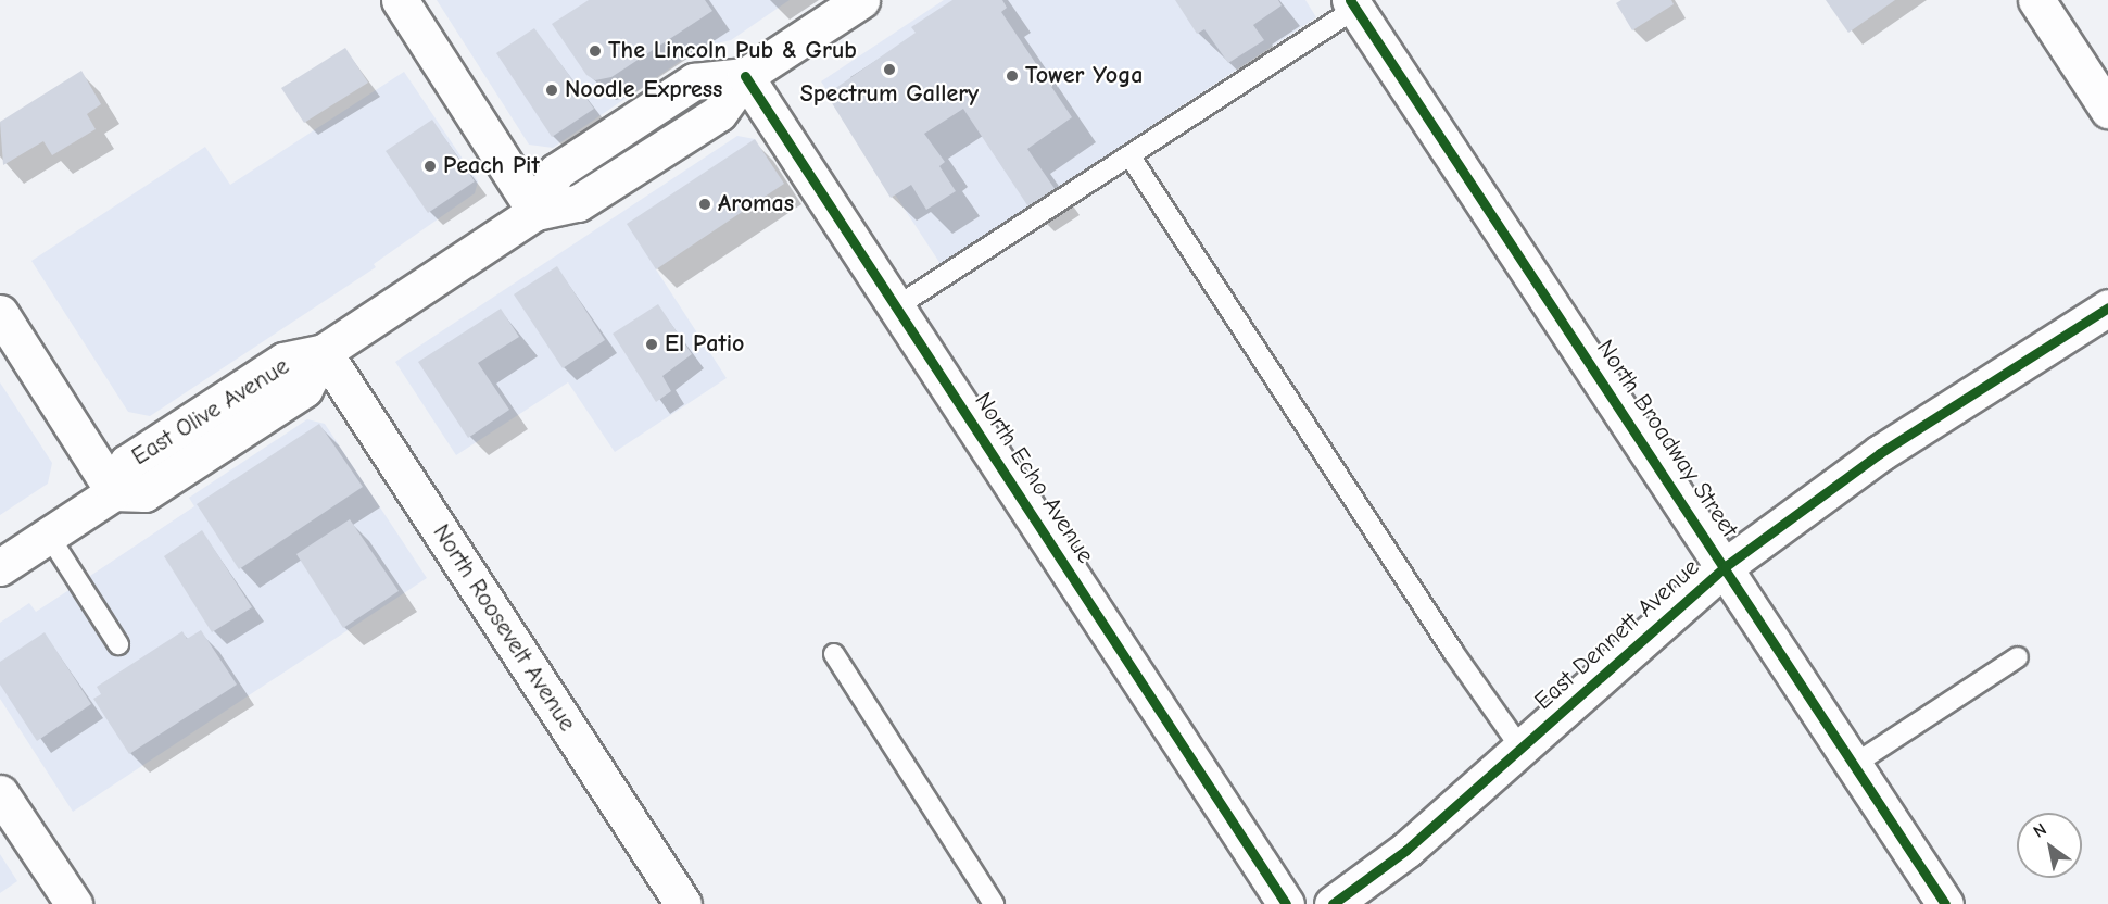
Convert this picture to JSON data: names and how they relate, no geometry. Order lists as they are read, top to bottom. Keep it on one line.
{"streets":{"street":["East Olive Avenue","North Broadway Street","North Echo Avenue","North Roosevelt Avenue","East Dennett Avenue"]},"crossings":[["East Olive Avenue","North Roosevelt Avenue"],["North Broadway Street","East Dennett Avenue"]],"places":["The Lincoln Pub & Grub","Spectrum Gallery","Tower Yoga","Noodle Express","Peach Pit","Aromas","El Patio"],"north":"top left"}
